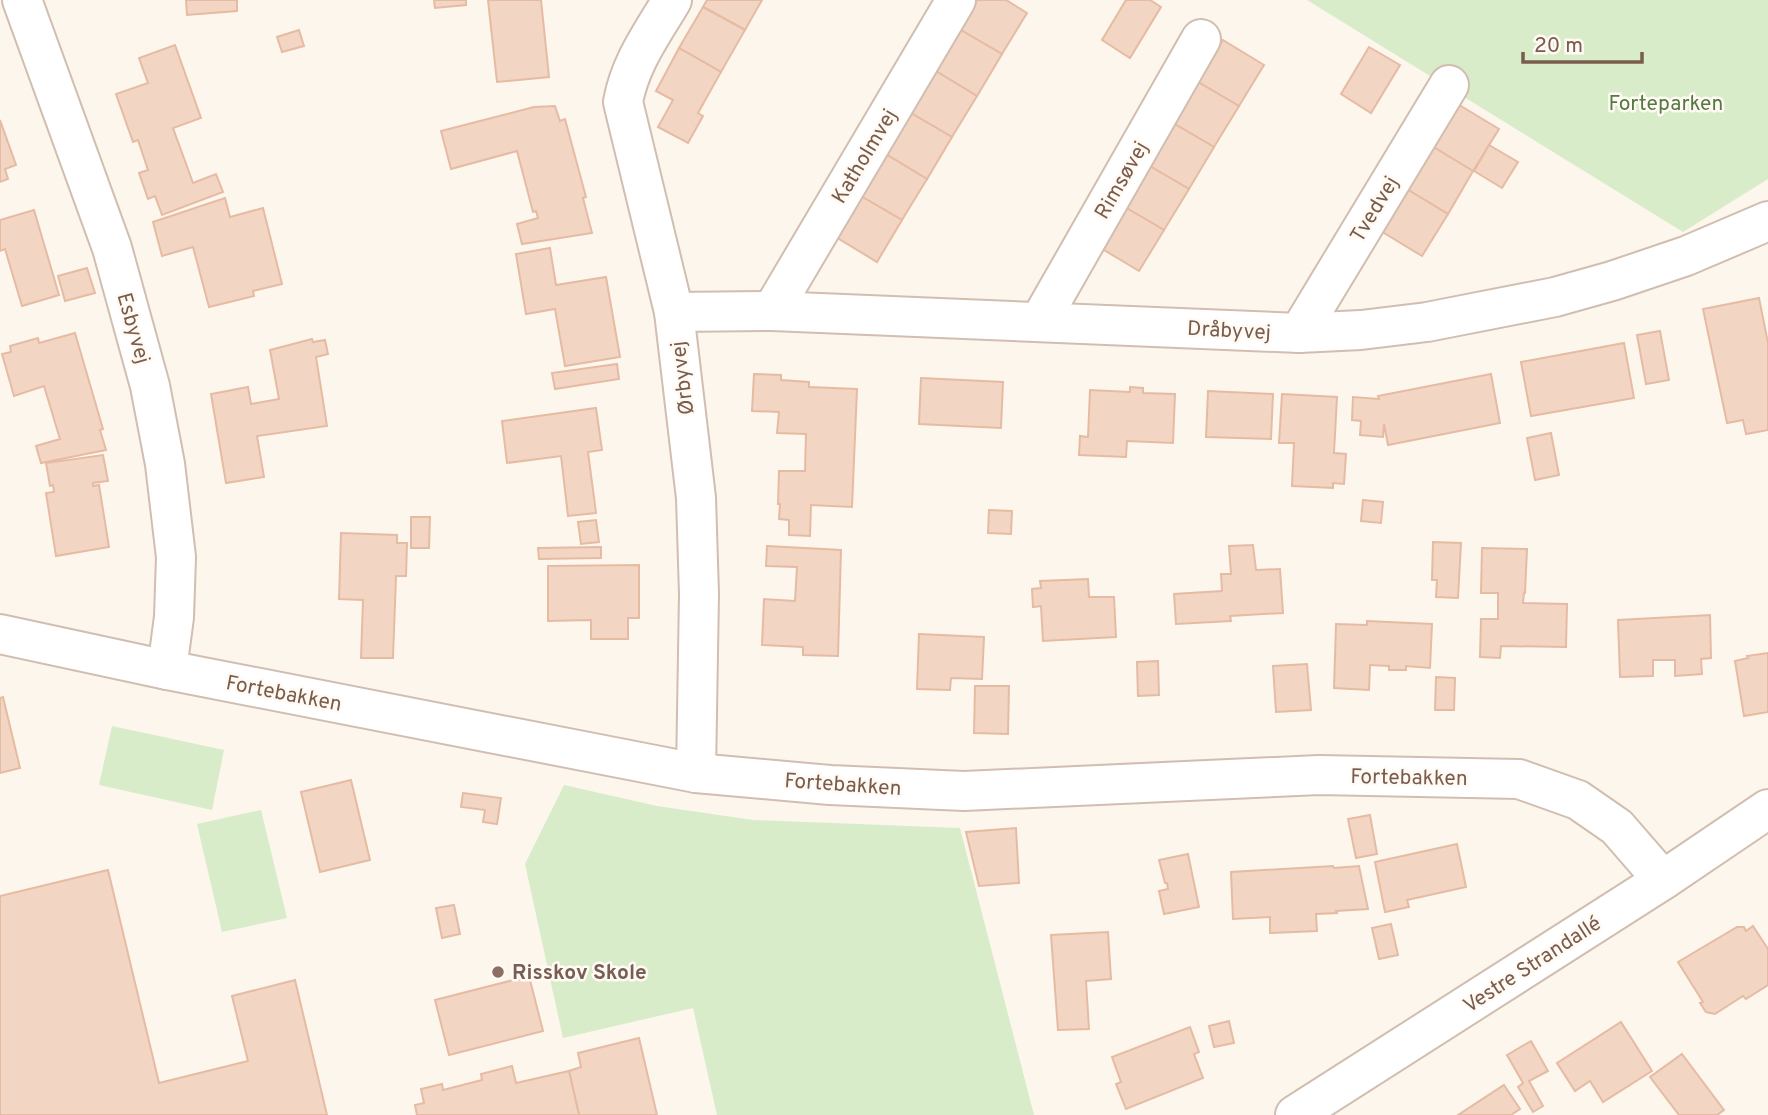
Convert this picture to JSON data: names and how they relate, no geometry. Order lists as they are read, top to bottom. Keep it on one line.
{"streets":{"street":["Katholmvej","Rimsøvej","Tvedvej","Esbyvej","Dråbyvej","Ørbyvej","Fortebakken","Vestre Strandallé"]},"crossings":[["Katholmvej","Dråbyvej"],["Rimsøvej","Dråbyvej"],["Tvedvej","Dråbyvej"],["Esbyvej","Fortebakken"],["Dråbyvej","Ørbyvej"],["Ørbyvej","Fortebakken"],["Fortebakken","Vestre Strandallé"]],"parks":["Forteparken"],"places":["Risskov Skole"],"scale_bar":"20 m"}
